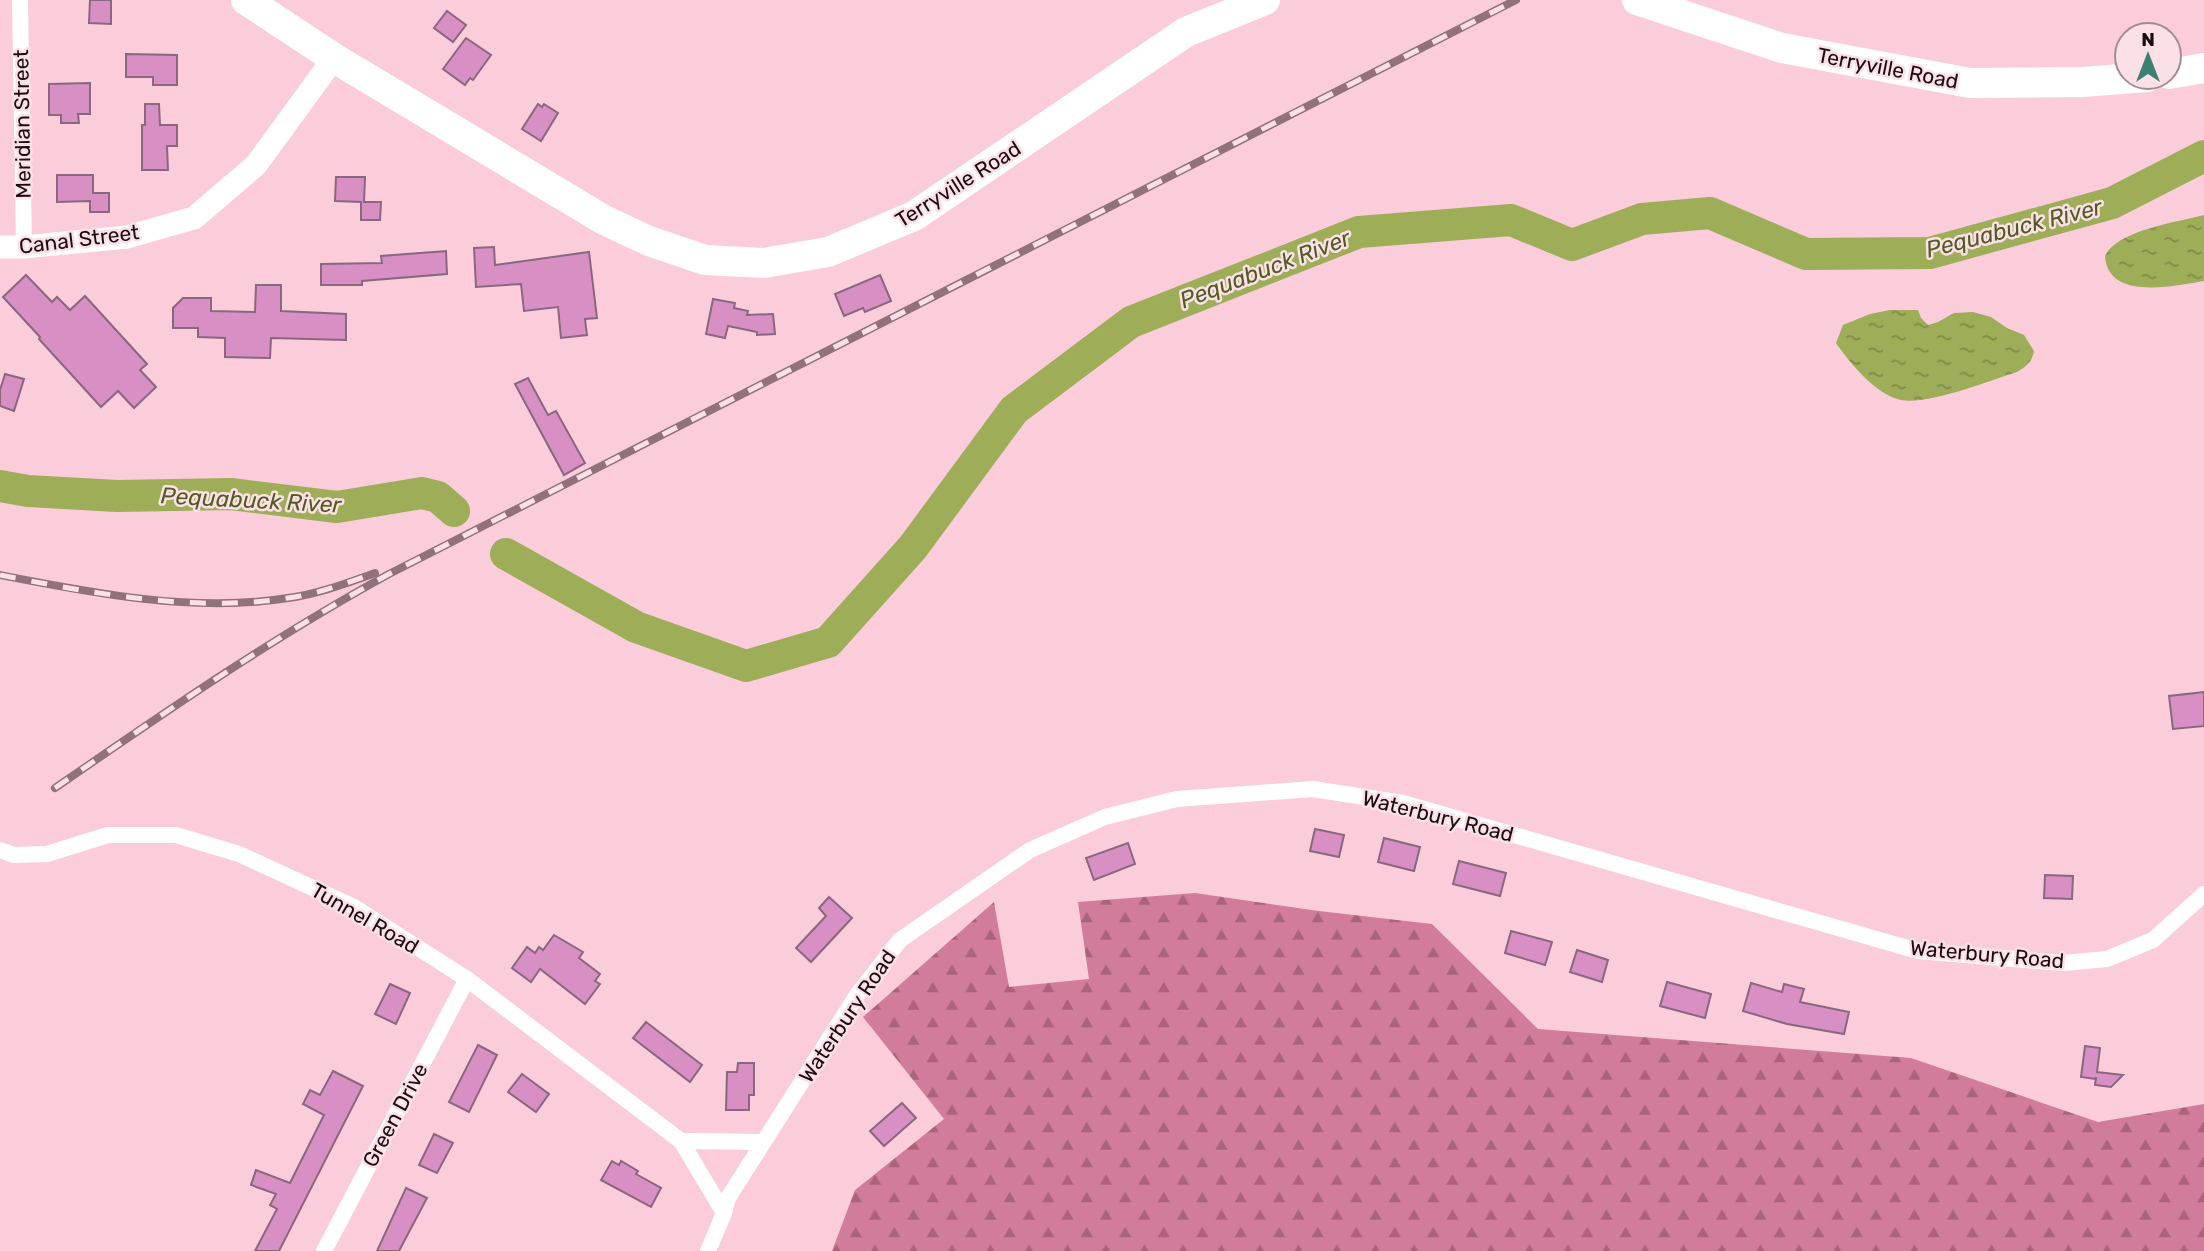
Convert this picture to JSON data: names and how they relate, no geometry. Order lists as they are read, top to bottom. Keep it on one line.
{"streets":{"highway":["Terryville Road"],"main road":["Canal Street"],"street":["Meridian Street","Waterbury Road","Tunnel Road","Green Drive"]},"crossings":[["Terryville Road","Canal Street"],["Meridian Street","Canal Street"],["Waterbury Road","Tunnel Road"],["Tunnel Road","Green Drive"]],"water":["Pequabuck River"],"north":"top"}
